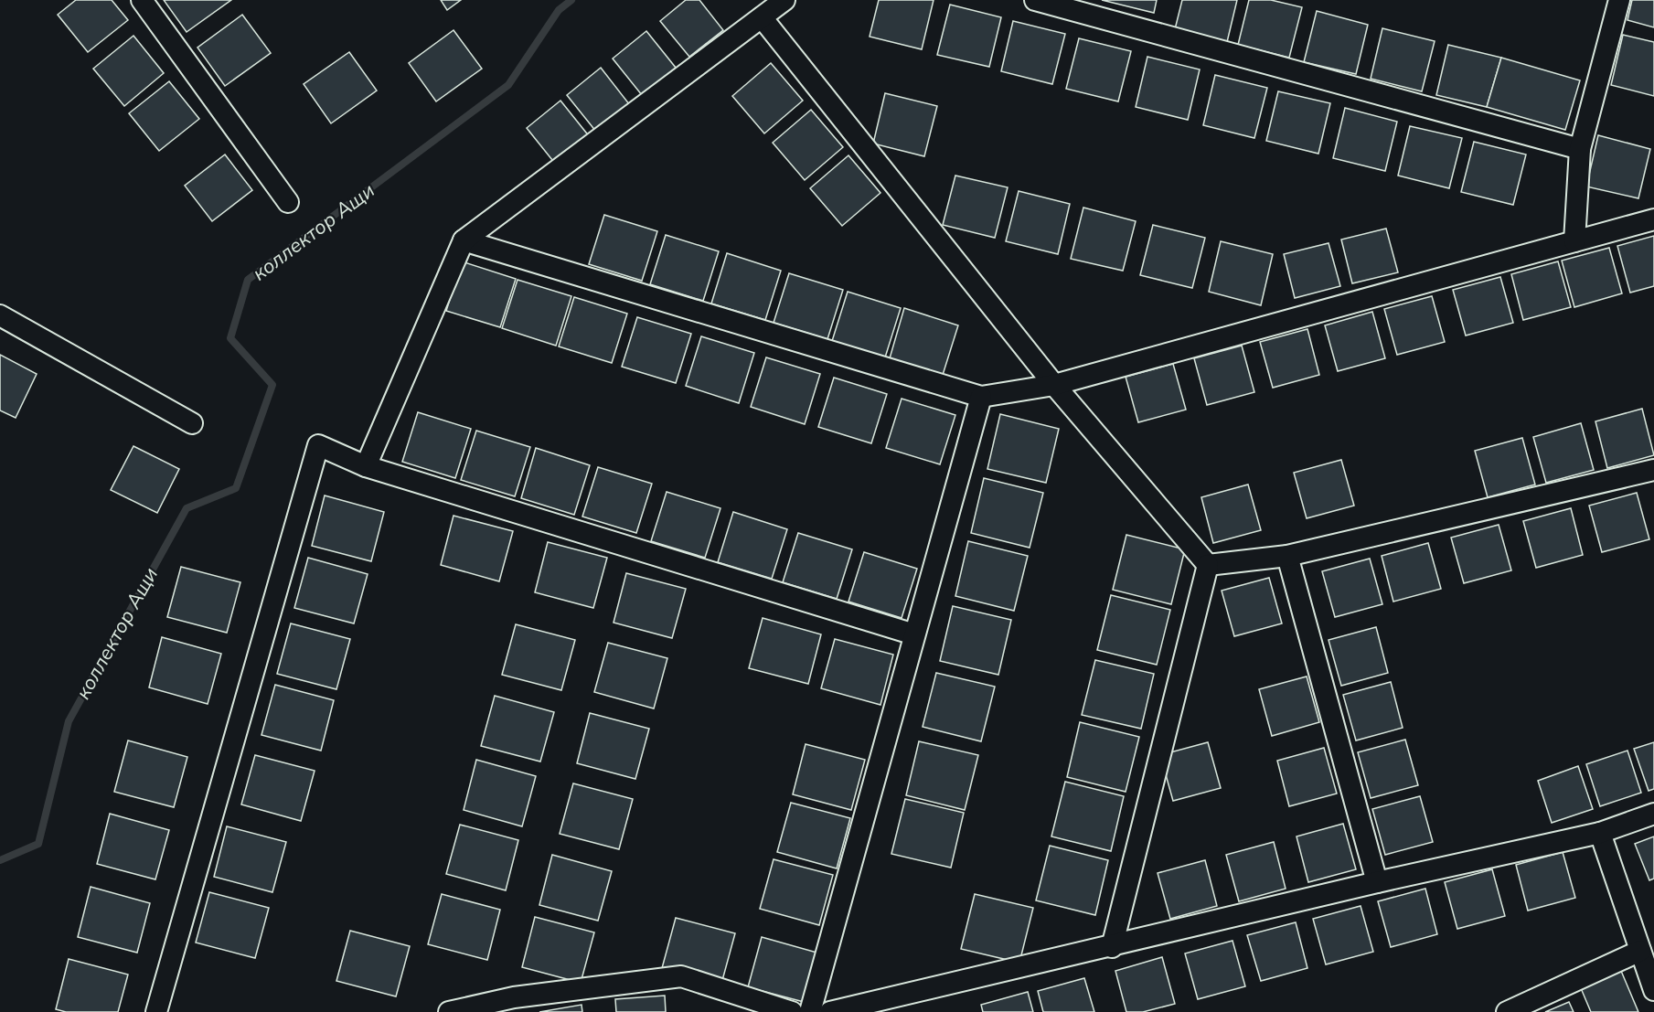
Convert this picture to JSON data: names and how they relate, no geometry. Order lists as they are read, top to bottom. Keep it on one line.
{"water":["коллектор Ащи"]}
